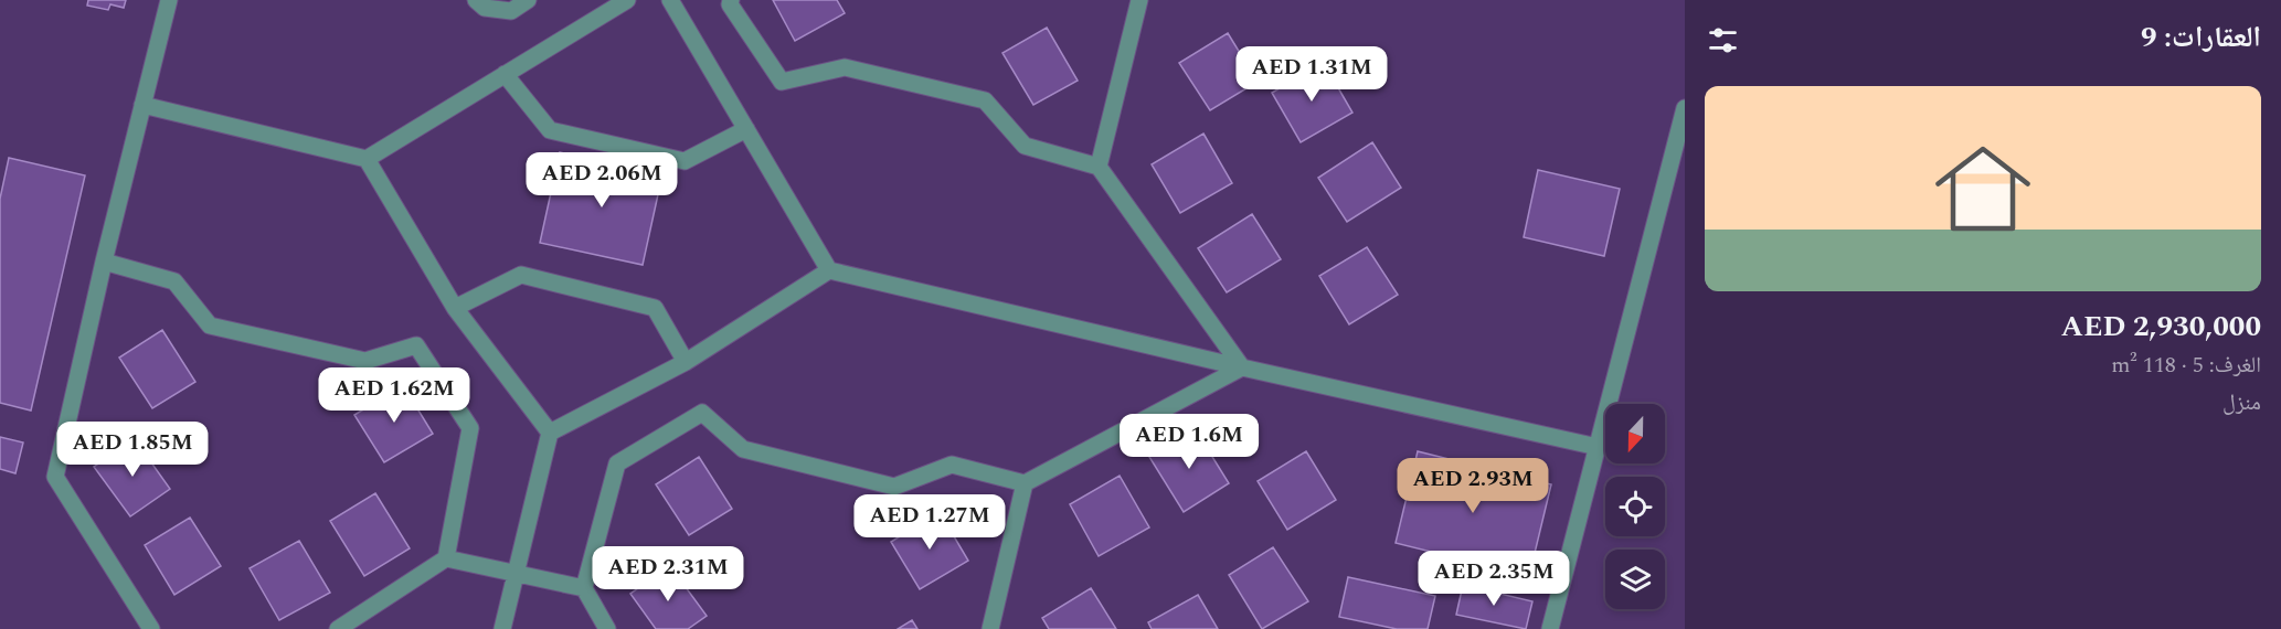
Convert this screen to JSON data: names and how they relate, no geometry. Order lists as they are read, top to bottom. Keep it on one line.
{"north":"bottom","page":{"heading":"العقارات: 9","price":["AED 1.31M","AED 2.06M","AED 1.62M","AED 1.6M","AED 1.85M","AED 2.93M","AED 1.27M","AED 2.31M","AED 2.35M"],"list":[{"name":"AED 2,930,000","note":"الغرف: 5 · 118 m² · منزل"}]}}
